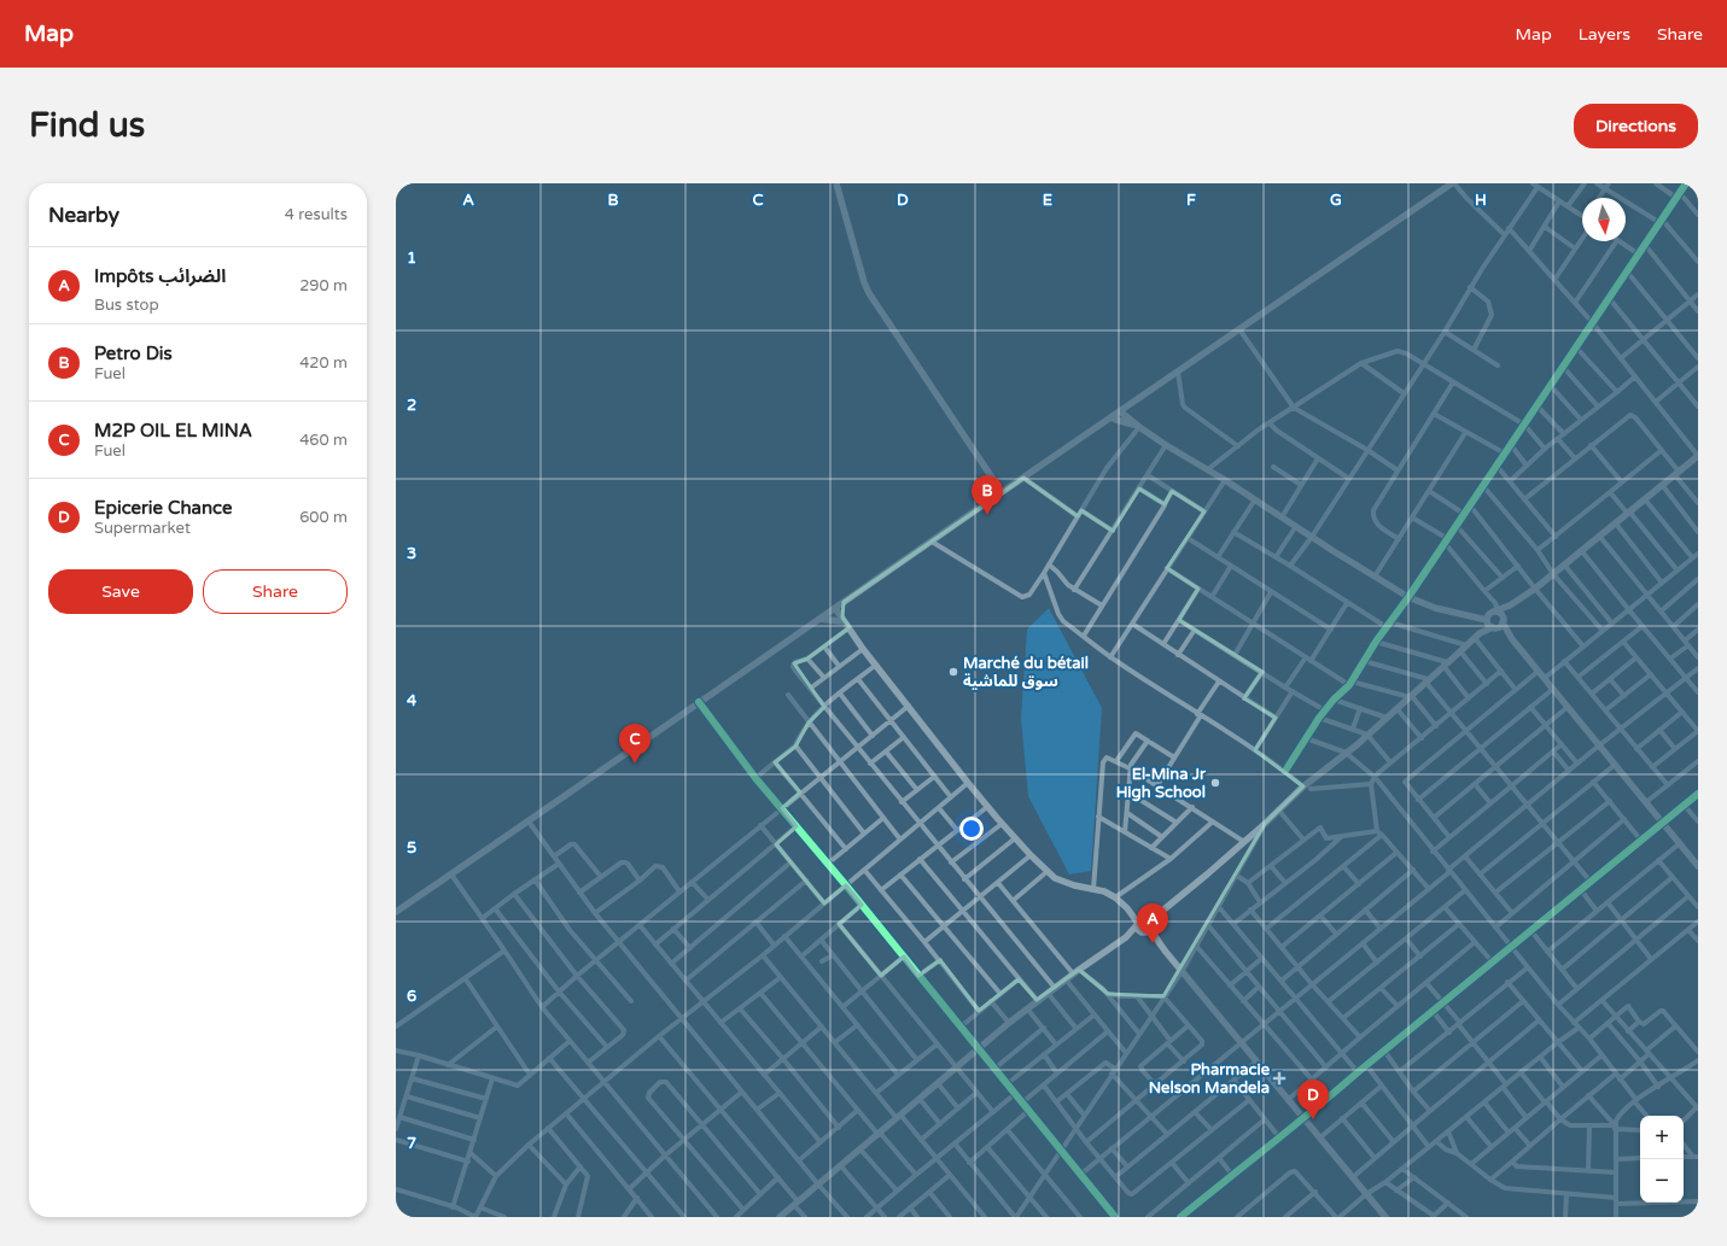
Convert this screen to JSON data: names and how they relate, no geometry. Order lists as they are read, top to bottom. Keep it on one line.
{"places":{"other":["Marché du bétail سوق للماشية","El-Mina Jr High School"],"health":["Pharmacie Nelson Mandela"]},"north":"bottom","page":{"header":"Map","nav":["Map","Layers","Share"],"buttons":["Directions",["Save","Share"]],"title":"Find us","heading":["Nearby","4 results"],"list":[{"mark":"A","name":"Impôts الضرائب","note":"Bus stop","value":"290 m"},{"mark":"B","name":"Petro Dis","note":"Fuel","value":"420 m"},{"mark":"C","name":"M2P OIL EL MINA","note":"Fuel","value":"460 m"},{"mark":"D","name":"Epicerie Chance","note":"Supermarket","value":"600 m"}],"pins":["B","C","A","D"],"map_buttons":["+","−"]},"grid":{"columns":["A","B","C","D","E","F","G","H"],"rows":["1","2","3","4","5","6","7"]}}
